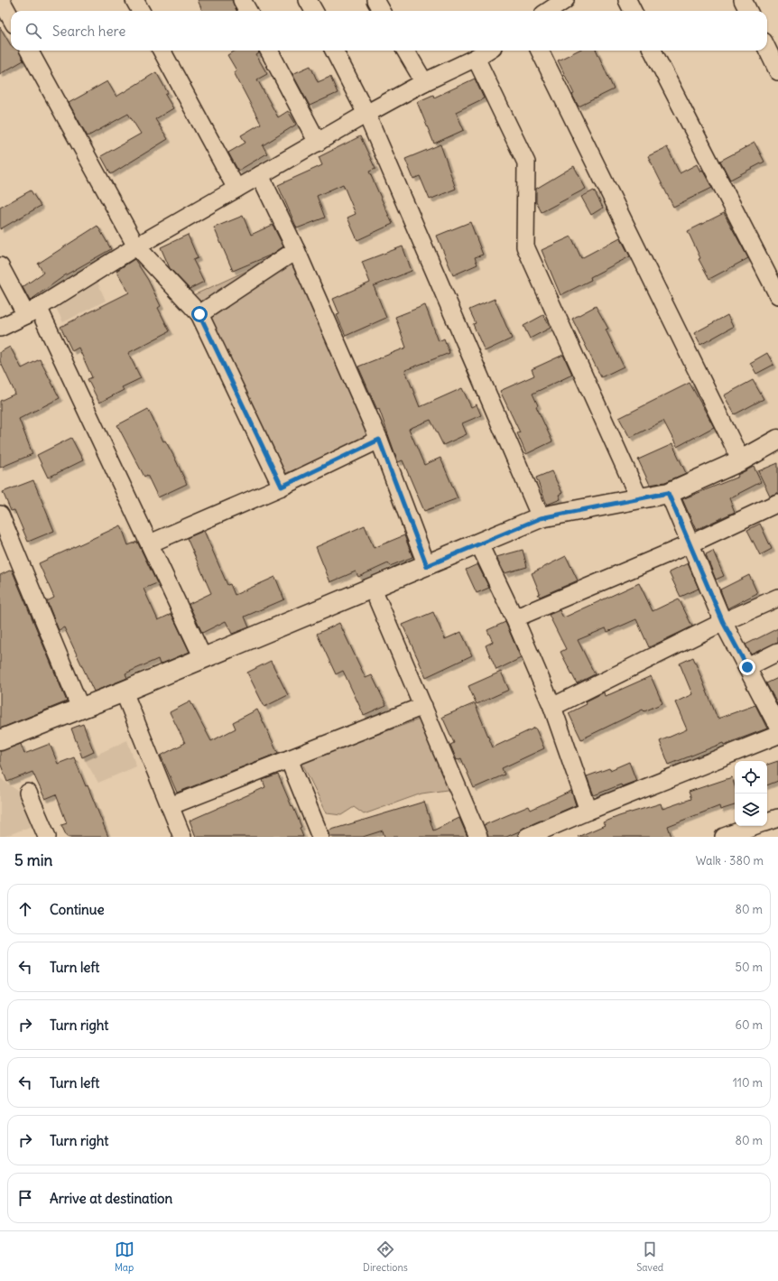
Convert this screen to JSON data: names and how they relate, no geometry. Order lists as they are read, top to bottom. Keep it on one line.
{"page":{"search":"Search here","heading":["5 min","Walk · 380 m"],"list":[["Continue","80 m"],["Turn left","50 m"],["Turn right","60 m"],["Turn left","110 m"],["Turn right","80 m"],"Arrive at destination"],"nav":["Map","Directions","Saved"]}}
